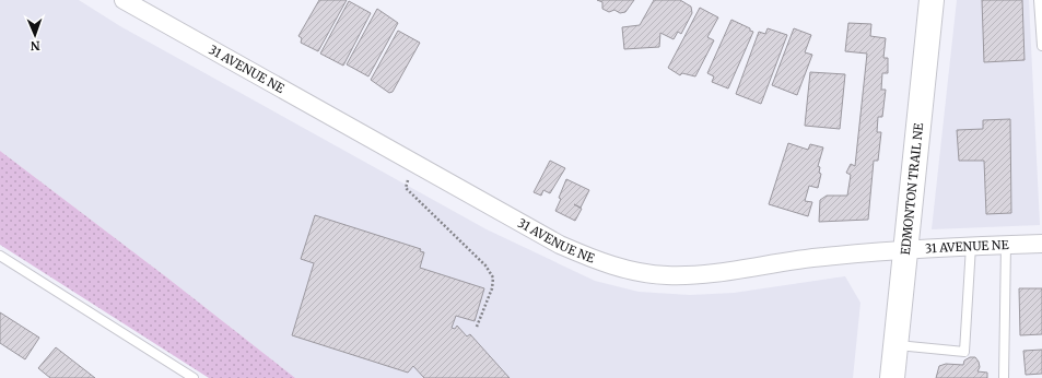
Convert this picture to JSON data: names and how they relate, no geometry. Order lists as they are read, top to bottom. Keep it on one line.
{"streets":{"main road":["EDMONTON TRAIL NE"],"street":["31 AVENUE NE"]},"crossings":[["31 AVENUE NE","EDMONTON TRAIL NE"]],"north":"bottom"}
